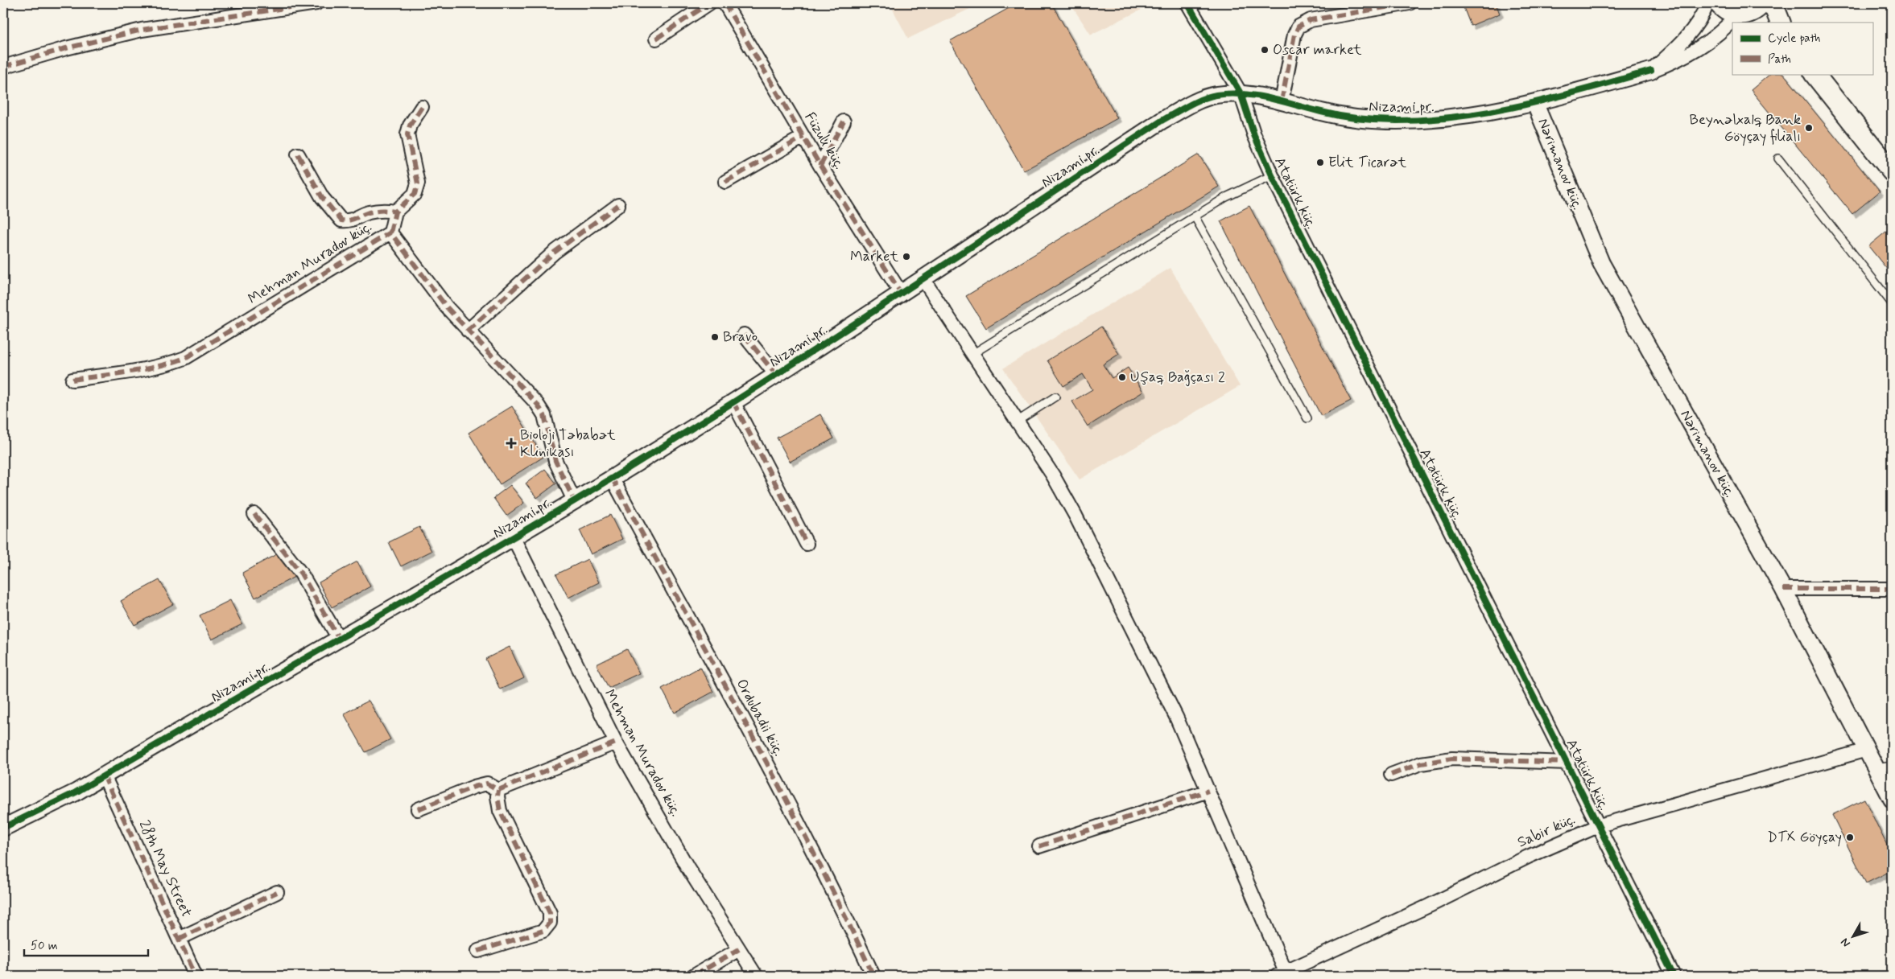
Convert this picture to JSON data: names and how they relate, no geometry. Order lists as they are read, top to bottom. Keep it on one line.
{"streets":{"street":["Nizami pr.","Füzuli küç.","Nərimanov küç.","Atatürk küç.","Mehman Muradov küç.","Ordubadii küç.","Sabir küç.","28th May Street"]},"crossings":[["Nizami pr.","Füzuli küç."],["Nizami pr.","Nərimanov küç."],["Nizami pr.","Atatürk küç."],["Nizami pr.","Mehman Muradov küç."],["Nizami pr.","Ordubadii küç."],["Nizami pr.","28th May Street"],["Nərimanov küç.","Sabir küç."],["Atatürk küç.","Sabir küç."]],"places":{"other":["Oscar market","Beynəlxalq Bank Göyçay filialı","Elit Ticarət","Market","Bravo","Uşaq Bağçası 2","DTX Göyçay"],"health":["Bioloji Təbabət Klinikası"]},"legend":["Cycle path","Path"],"scale_bar":"50 m","north":"bottom left"}
